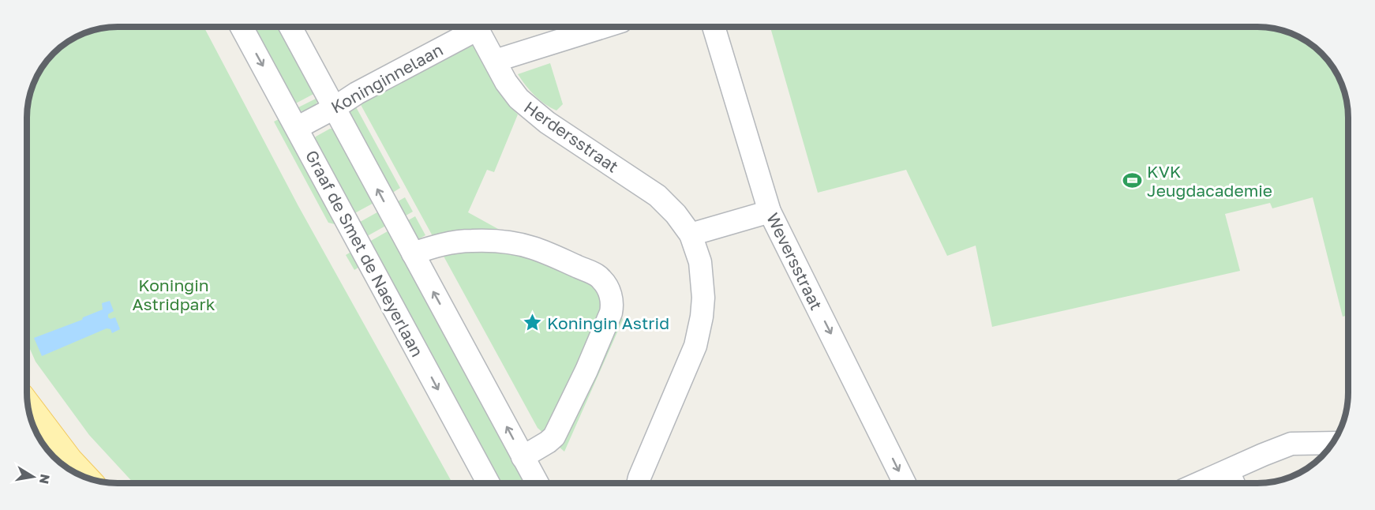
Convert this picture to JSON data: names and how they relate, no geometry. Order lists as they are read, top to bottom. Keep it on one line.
{"streets":{"street":["Koninginnelaan","Herdersstraat","Graaf de Smet de Naeyerlaan","Weversstraat"]},"crossings":[["Koninginnelaan","Graaf de Smet de Naeyerlaan"]],"one_way":["Weversstraat"],"parks":["Koningin Astridpark"],"places":{"sports":["KVK Jeugdacademie"],"place":["Koningin Astrid"]},"north":"right"}
